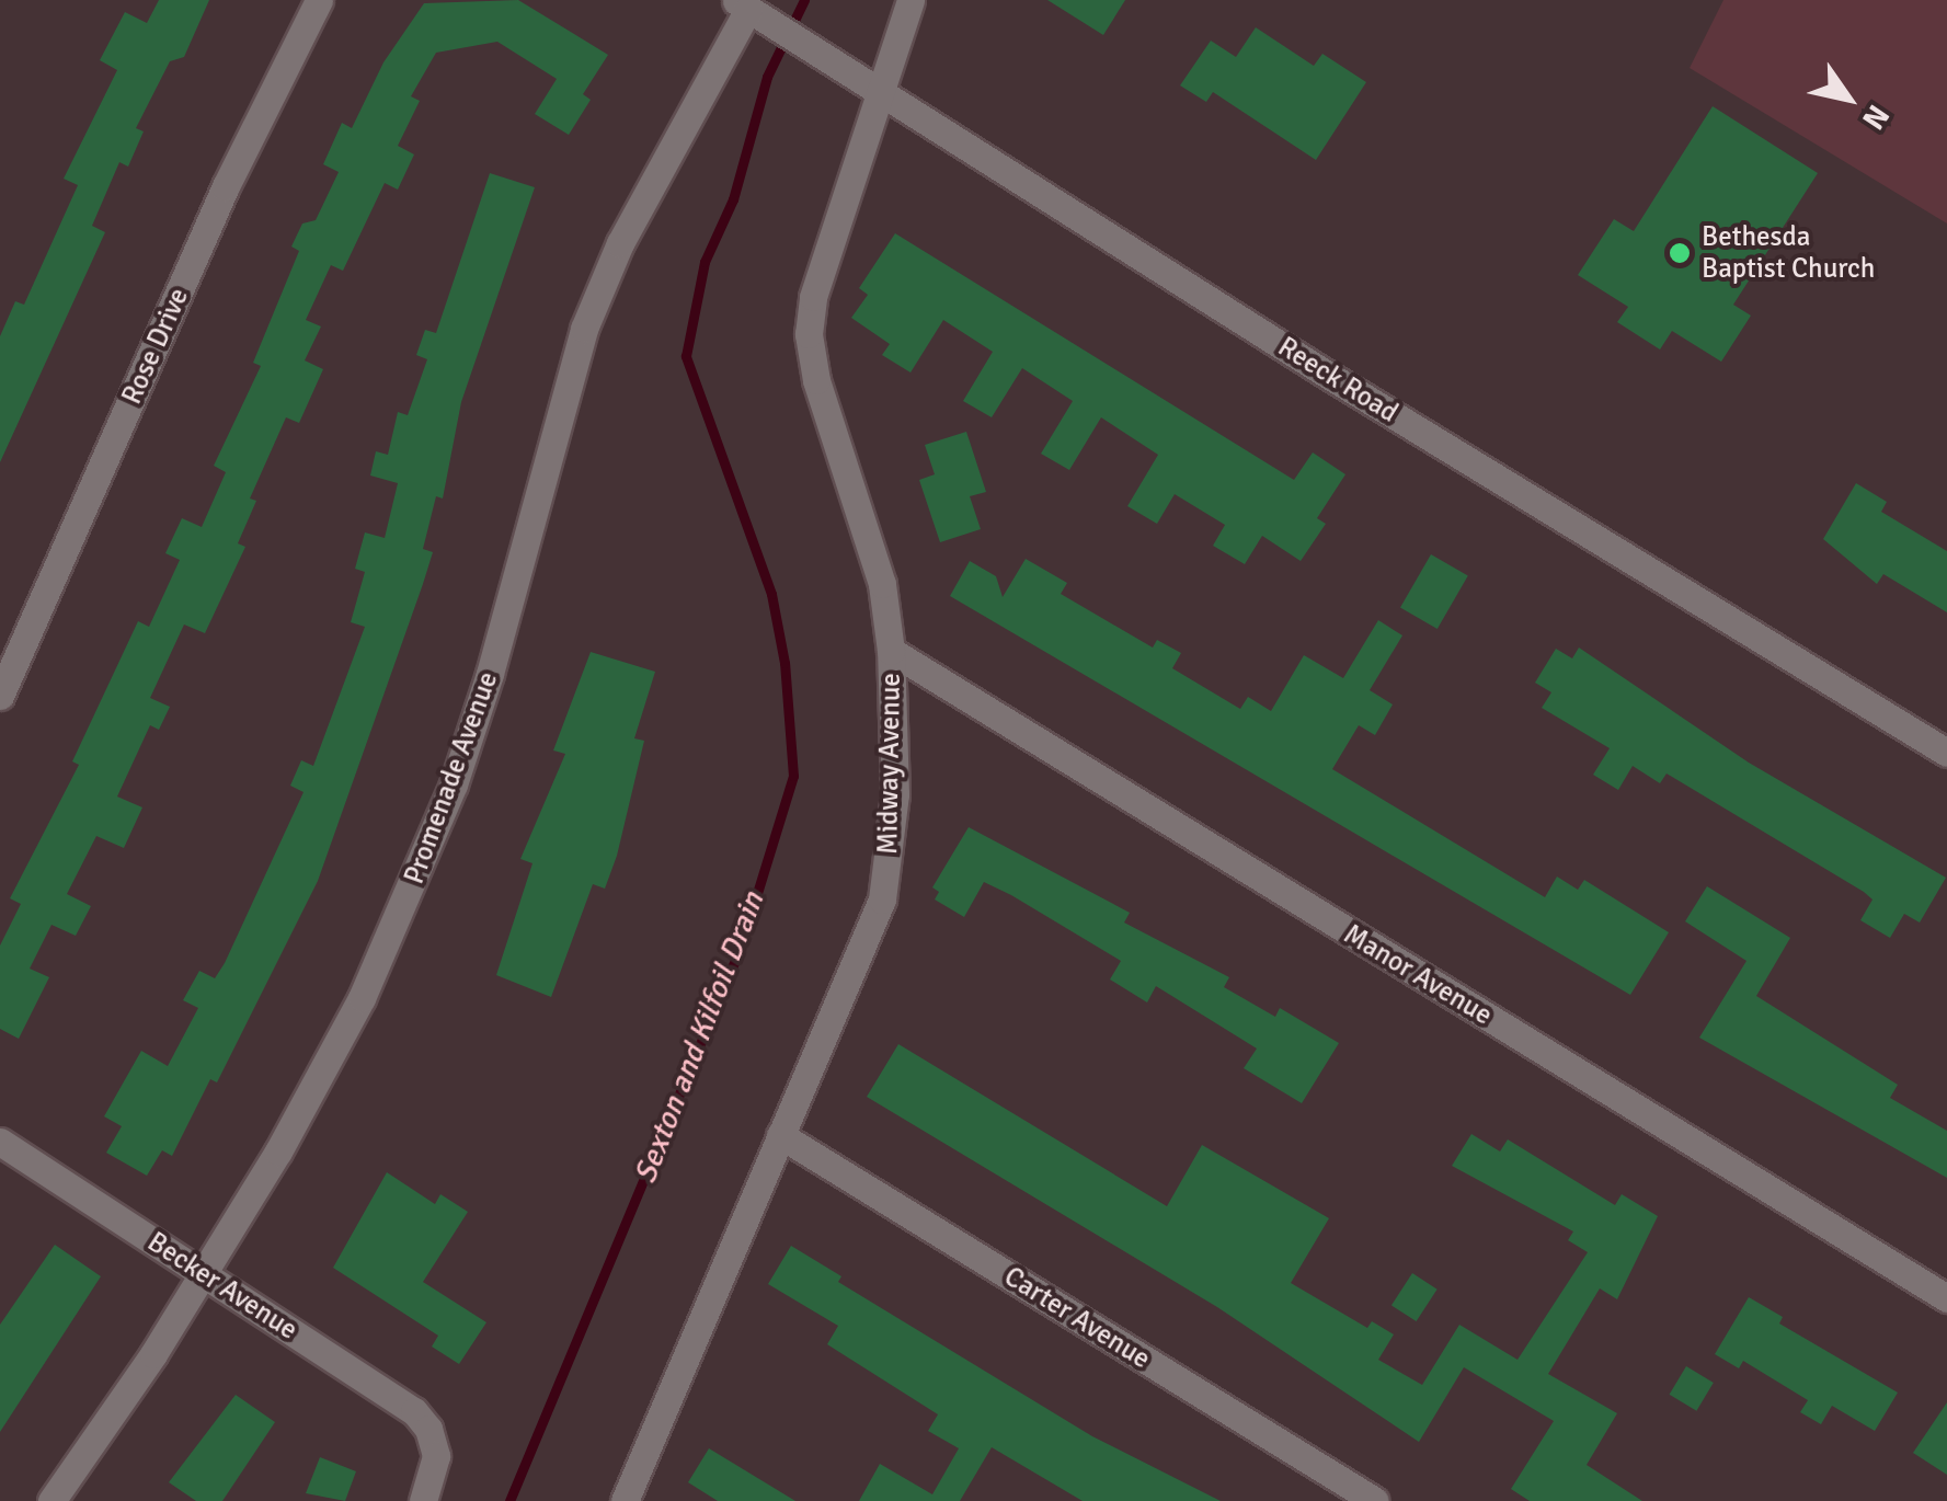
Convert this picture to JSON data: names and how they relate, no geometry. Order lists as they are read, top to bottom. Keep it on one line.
{"streets":{"street":["Rose Drive","Reeck Road","Midway Avenue","Promenade Avenue","Manor Avenue","Becker Avenue","Carter Avenue"]},"crossings":[["Reeck Road","Midway Avenue"],["Reeck Road","Promenade Avenue"],["Midway Avenue","Manor Avenue"],["Midway Avenue","Carter Avenue"],["Promenade Avenue","Becker Avenue"]],"water":["Sexton and Kilfoil Drain"],"places":["Bethesda Baptist Church"],"north":"bottom right"}
